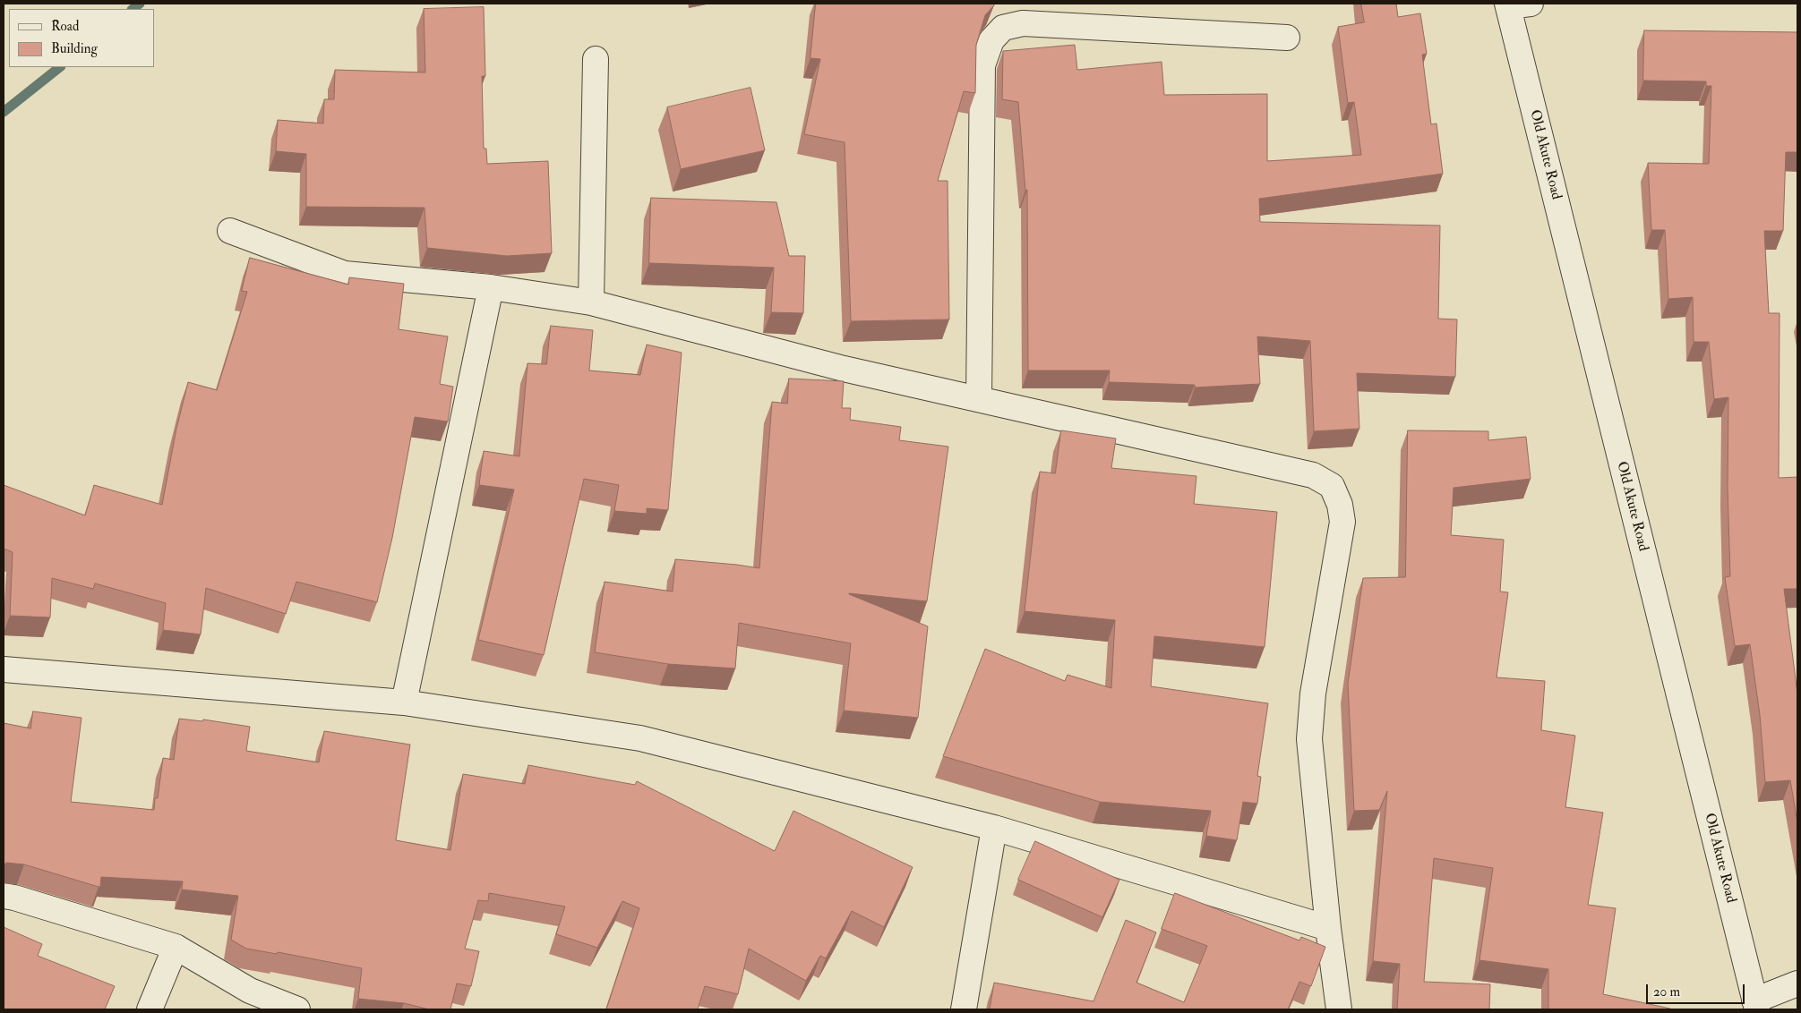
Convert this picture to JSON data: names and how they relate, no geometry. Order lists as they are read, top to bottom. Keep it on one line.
{"streets":{"street":["Old Akute Road"]},"legend":["Road","Building"],"scale_bar":"20 m"}
